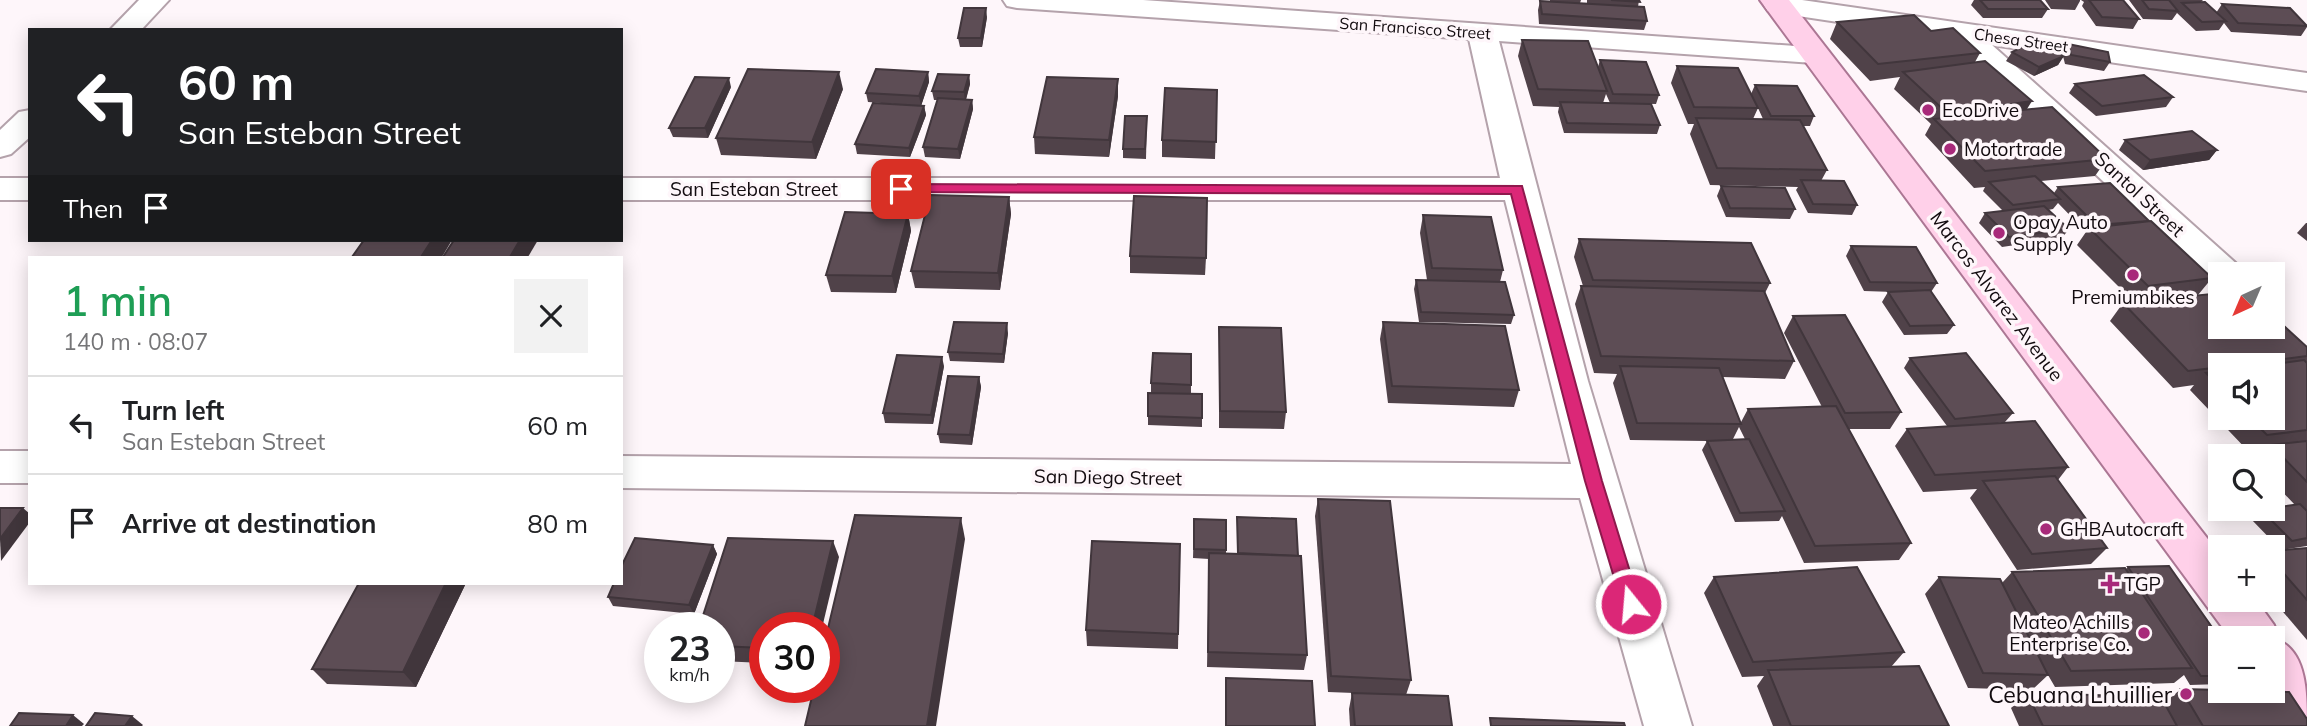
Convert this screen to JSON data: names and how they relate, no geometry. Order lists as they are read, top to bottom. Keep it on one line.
{"streets":{"main road":["Marcos Alvarez Avenue"],"street":["San Francisco Street","Chesa Street","San Esteban Street","Santol Street","San Diego Street"]},"crossings":[["San Francisco Street","Marcos Alvarez Avenue"],["Chesa Street","Santol Street"],["Chesa Street","Marcos Alvarez Avenue"]],"places":{"other":["EcoDrive","Motortrade","Opay Auto Supply","Premiumbikes","GHBAutocraft","Mateo Achills Enterprise Co.","Cebuana Lhuillier"],"health":["TGP"]},"north":"bottom left","page":{"turn":["60 m","San Esteban Street"],"then":"Then","heading":["1 min","140 m · 08:07"],"map_buttons":["+","−"],"list":[{"name":"Turn left","note":"San Esteban Street","value":"60 m"},{"name":"Arrive at destination","value":"80 m"}],"speed":"23 km/h","limit":"30"}}
